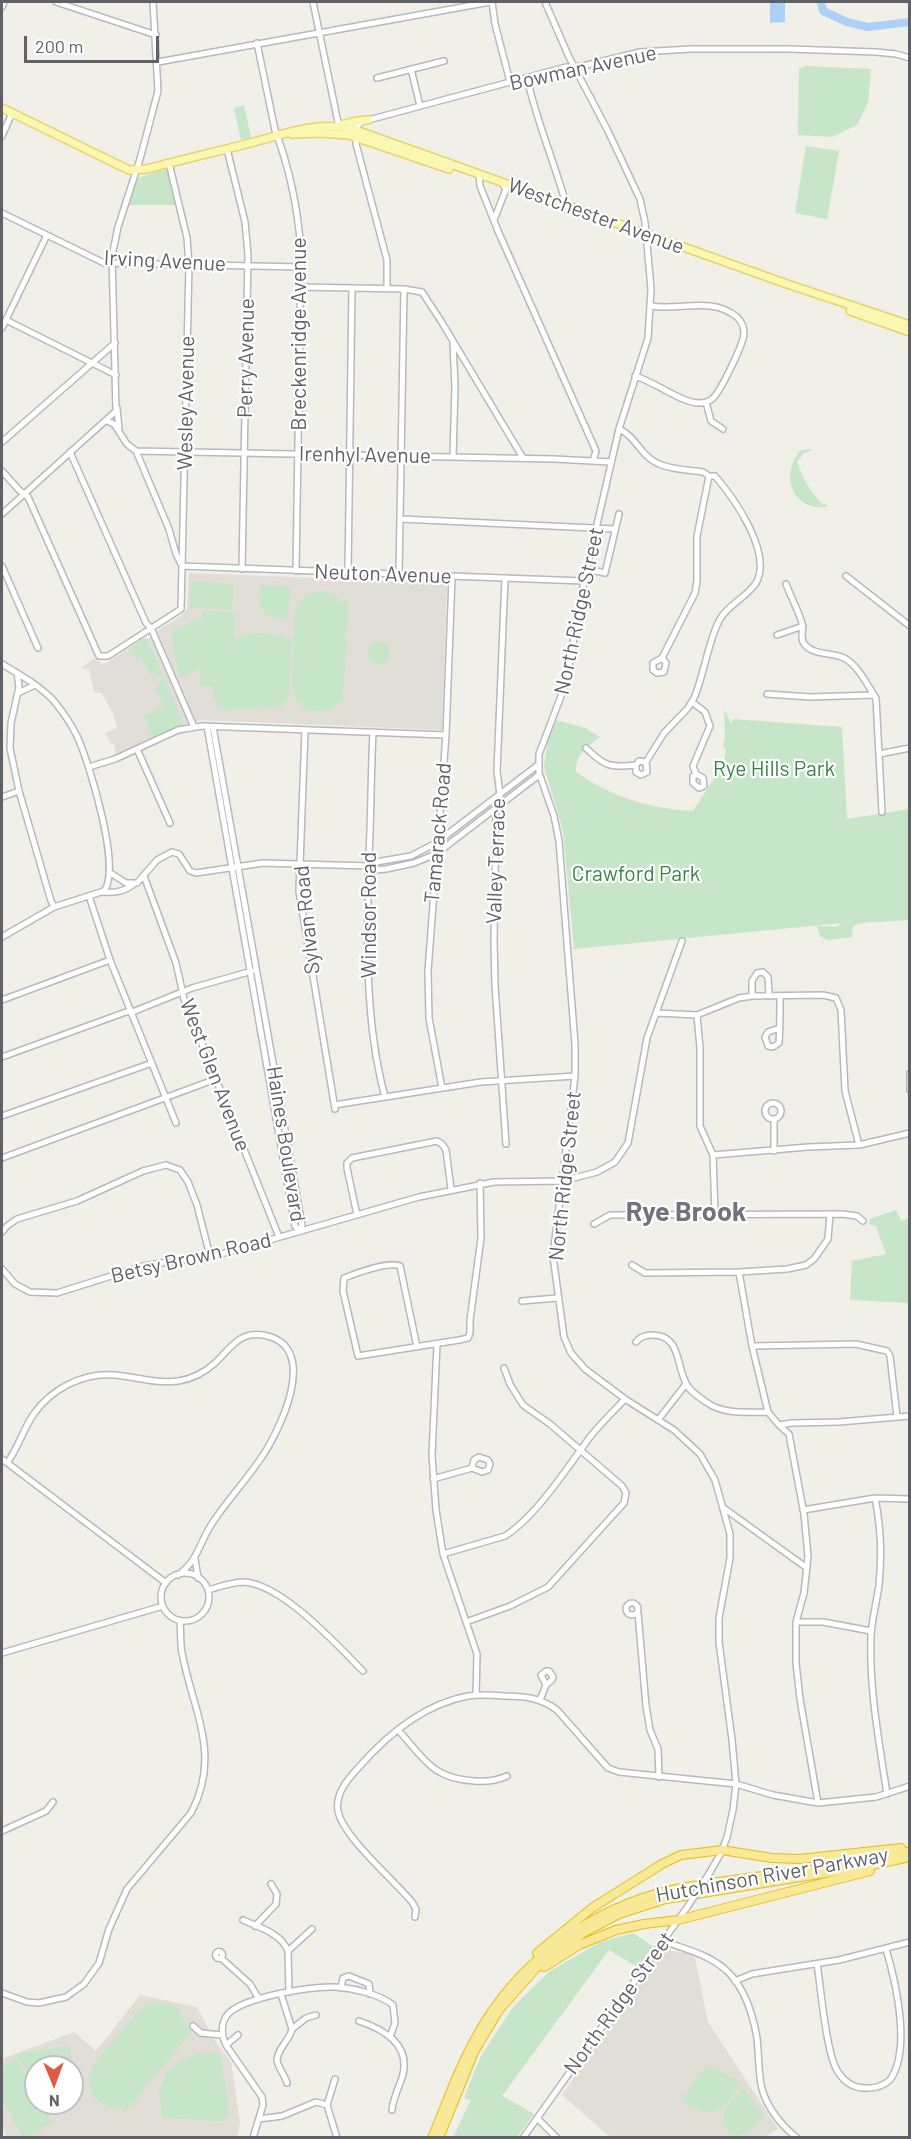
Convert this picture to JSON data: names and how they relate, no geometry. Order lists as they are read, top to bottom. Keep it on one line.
{"streets":{"highway":["Hutchinson River Parkway"],"main road":["Westchester Avenue"],"street":["Bowman Avenue","Irving Avenue","Breckenridge Avenue","Perry Avenue","Wesley Avenue","Irenhyl Avenue","Neuton Avenue","North Ridge Street","Tamarack Road","Valley Terrace","Windsor Road","Sylvan Road","West Glen Avenue","Haines Boulevard","Betsy Brown Road"]},"crossings":[["Bowman Avenue","Westchester Avenue"],["Bowman Avenue","North Ridge Street"],["Westchester Avenue","Breckenridge Avenue"],["Westchester Avenue","Perry Avenue"],["Westchester Avenue","Wesley Avenue"],["Westchester Avenue","North Ridge Street"],["Irving Avenue","Breckenridge Avenue"],["Irving Avenue","Perry Avenue"],["Irving Avenue","Wesley Avenue"],["Breckenridge Avenue","Irenhyl Avenue"],["Breckenridge Avenue","Neuton Avenue"],["Perry Avenue","Irenhyl Avenue"],["Perry Avenue","Neuton Avenue"],["Wesley Avenue","Irenhyl Avenue"],["Wesley Avenue","Neuton Avenue"],["Irenhyl Avenue","North Ridge Street"],["Neuton Avenue","North Ridge Street"],["Neuton Avenue","Tamarack Road"],["Neuton Avenue","Valley Terrace"],["North Ridge Street","Betsy Brown Road"],["Windsor Road","Sylvan Road"],["West Glen Avenue","Betsy Brown Road"],["Haines Boulevard","Betsy Brown Road"]],"districts":["Rye Brook"],"parks":["Rye Hills Park","Crawford Park"],"scale_bar":"200 m","north":"bottom"}
